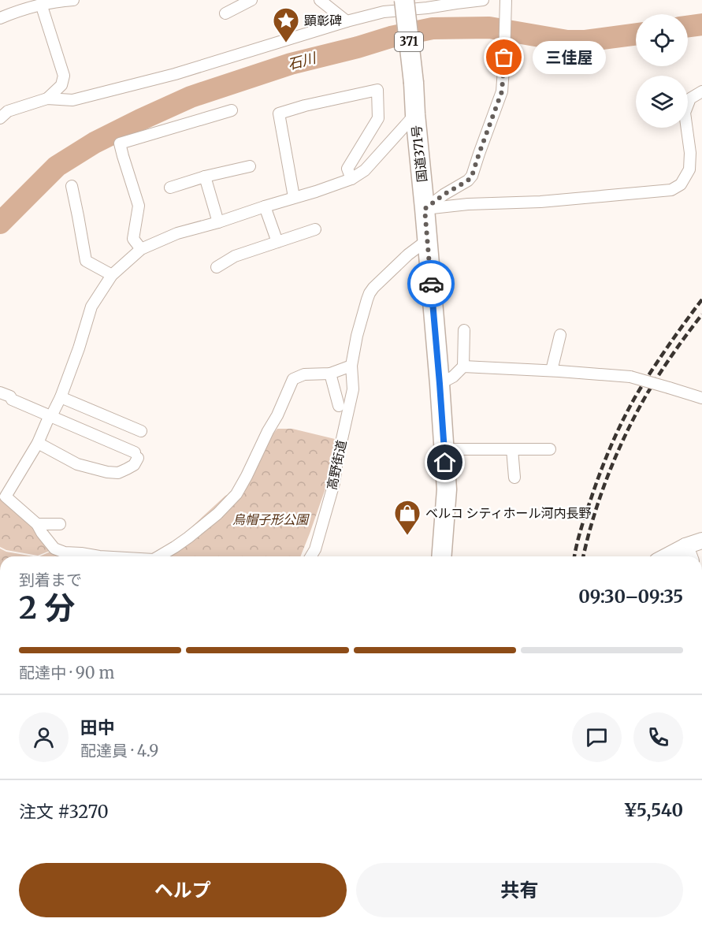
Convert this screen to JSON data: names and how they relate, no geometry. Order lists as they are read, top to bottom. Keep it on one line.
{"streets":{"highway":["371","国道371号"],"street":["高野街道"]},"crossings":[["国道371号","高野街道"]],"water":["石川"],"parks":["烏帽子形公園"],"places":{"place":["顕彰碑"],"other":["三佳屋"],"shop":["ベルコ シティホール河内長野"]},"page":{"bubble":"三佳屋","heading":["2 分","到着まで","09:30–09:35"],"panel":["田中","配達員 · 4.9","注文 #3270","¥5,540"],"bar":"配達中 · 90 m","buttons":["ヘルプ","共有"]}}
